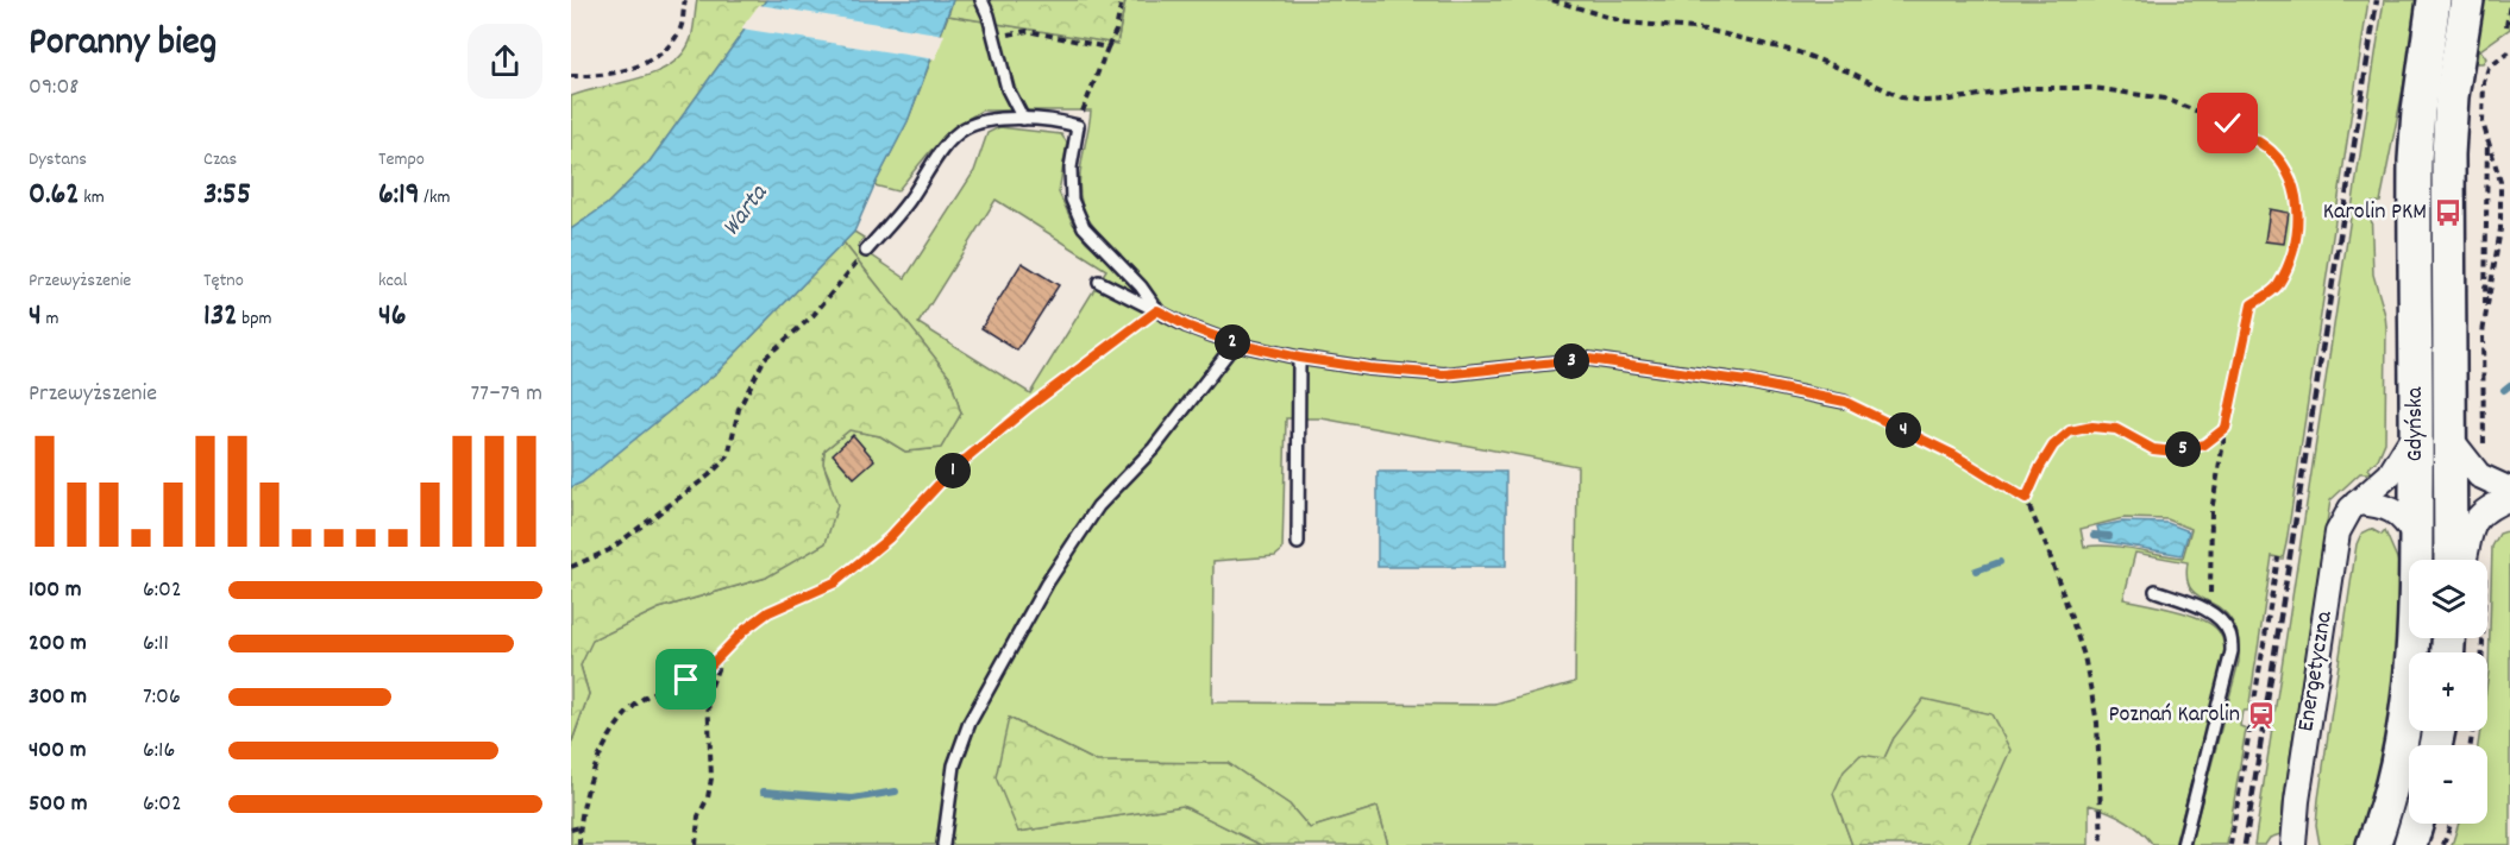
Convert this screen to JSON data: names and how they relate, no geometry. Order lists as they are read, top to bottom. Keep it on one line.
{"streets":{"main road":["Gdyńska"],"street":["Energetyczna"]},"crossings":[["Gdyńska","Energetyczna"]],"water":["Warta"],"places":{"bus stop":["Karolin PKM"],"station":["Poznań Karolin"]},"page":{"heading":["Poranny bieg","09:08"],"stats":[["Dystans","0.62 km"],["Czas","3:55"],["Tempo","6:19 /km"],["Przewyższenie","4 m"],["Tętno","132 bpm"],["kcal","46"]],"pins":["2","3","4","5","1"],"chart":["Przewyższenie","77–79 m"],"map_buttons":["+","−"],"list":[{"name":"100 m","note":"6:02"},{"name":"200 m","note":"6:11"},{"name":"300 m","note":"7:06"},{"name":"400 m","note":"6:16"},{"name":"500 m","note":"6:02"}]}}
